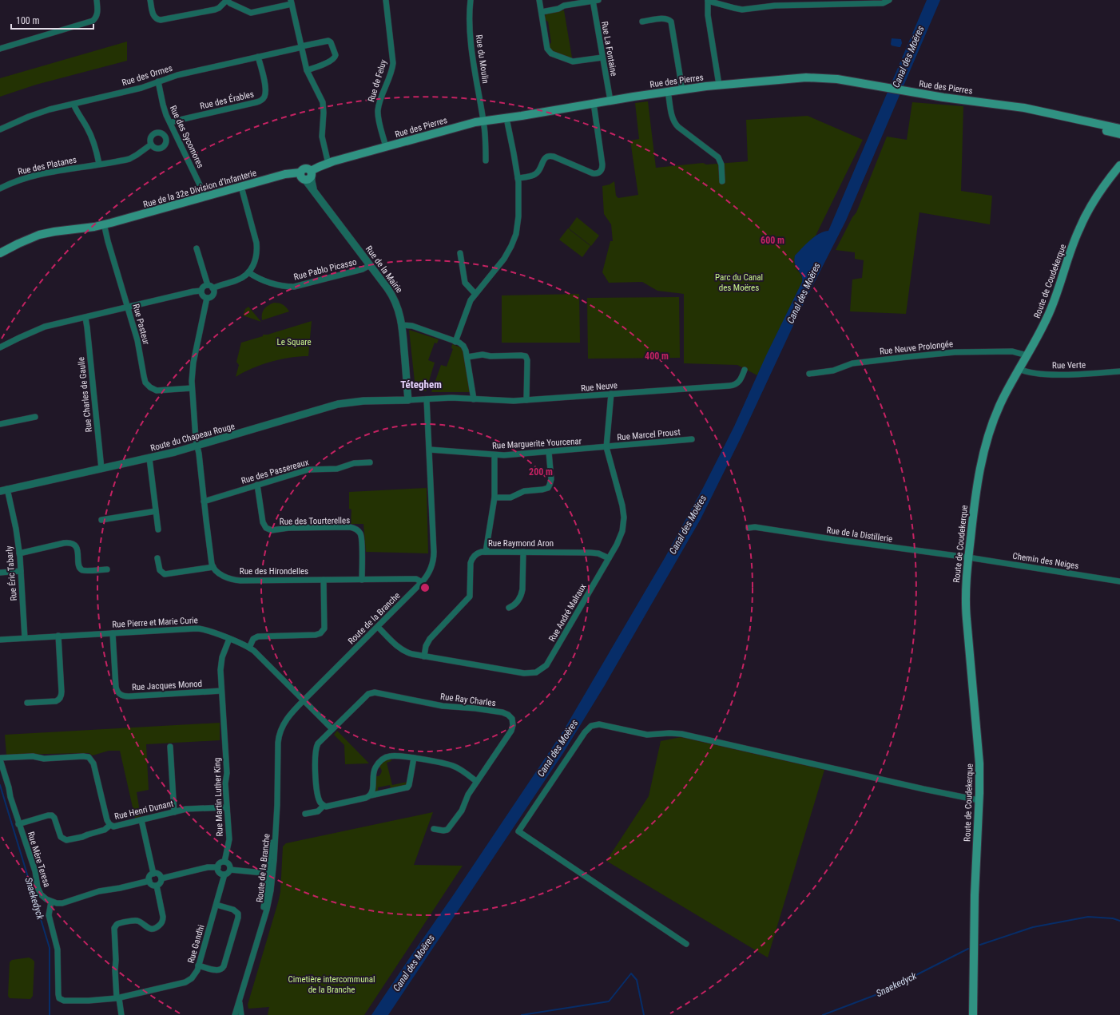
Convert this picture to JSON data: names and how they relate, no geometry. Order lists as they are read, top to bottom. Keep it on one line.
{"streets":{"main road":["Rue des Pierres","Rue de la 32e Division d'Infanterie","Route de Coudekerque"],"street":["Rue La Fontaine","Rue du Moulin","Rue des Ormes","Rue de Feluy","Rue des Érables","Rue des Sycomores","Rue des Platanes","Rue Pablo Picasso","Rue de la Mairie","Rue Pasteur","Rue Neuve Prolongée","Rue Verte","Rue Neuve","Rue Charles de Gaulle","Rue Marcel Proust","Route du Chapeau Rouge","Rue Marguerite Yourcenar","Rue des Passereaux","Rue des Tourterelles","Rue de la Distillerie","Rue Raymond Aron","Chemin des Neiges","Rue des Hirondelles","Rue Éric Tabarly","Rue André Malraux","Route de la Branche","Rue Pierre et Marie Curie","Rue Jacques Monod","Rue Ray Charles","Rue Martin Luther King","Rue Henri Dunant","Rue Mère Teresa","Rue Gandhi"]},"crossings":[["Rue La Fontaine","Rue des Pierres"],["Rue du Moulin","Rue des Pierres"],["Rue des Ormes","Rue des Érables"],["Rue des Ormes","Rue des Sycomores"],["Rue de Feluy","Rue des Pierres"],["Rue des Pierres","Rue de la 32e Division d'Infanterie"],["Rue des Pierres","Rue de la Mairie"],["Rue des Érables","Rue des Sycomores"],["Rue des Sycomores","Rue de la 32e Division d'Infanterie"],["Rue de la 32e Division d'Infanterie","Rue de la Mairie"],["Rue de la 32e Division d'Infanterie","Rue Pasteur"],["Rue Pablo Picasso","Rue de la Mairie"],["Rue de la Mairie","Rue Neuve"],["Rue de la Mairie","Route du Chapeau Rouge"],["Route de Coudekerque","Rue Neuve Prolongée"],["Route de Coudekerque","Rue Verte"],["Route de Coudekerque","Rue de la Distillerie"],["Route de Coudekerque","Chemin des Neiges"],["Rue Neuve","Route du Chapeau Rouge"],["Rue Neuve","Rue André Malraux"],["Rue Neuve","Route de la Branche"],["Rue Charles de Gaulle","Route du Chapeau Rouge"],["Rue Marcel Proust","Rue Marguerite Yourcenar"],["Rue Marcel Proust","Rue André Malraux"],["Route du Chapeau Rouge","Rue Éric Tabarly"],["Rue Marguerite Yourcenar","Rue André Malraux"],["Rue Marguerite Yourcenar","Route de la Branche"],["Rue des Passereaux","Rue des Tourterelles"],["Rue des Tourterelles","Rue des Hirondelles"],["Rue de la Distillerie","Chemin des Neiges"],["Rue Raymond Aron","Rue André Malraux"],["Rue des Hirondelles","Route de la Branche"],["Rue André Malraux","Route de la Branche"],["Route de la Branche","Rue Pierre et Marie Curie"],["Rue Pierre et Marie Curie","Rue Jacques Monod"],["Rue Pierre et Marie Curie","Rue Martin Luther King"],["Rue Jacques Monod","Rue Martin Luther King"],["Rue Martin Luther King","Rue Henri Dunant"],["Rue Martin Luther King","Rue Gandhi"],["Rue Henri Dunant","Rue Mère Teresa"]],"districts":["Téteghem"],"water":["Canal des Moëres","Snaekedyck"],"parks":["Parc du Canal des Moëres","Le Square","Cimetière intercommunal de la Branche"],"scale_bar":"100 m","rings":["600 m","400 m","200 m"]}
